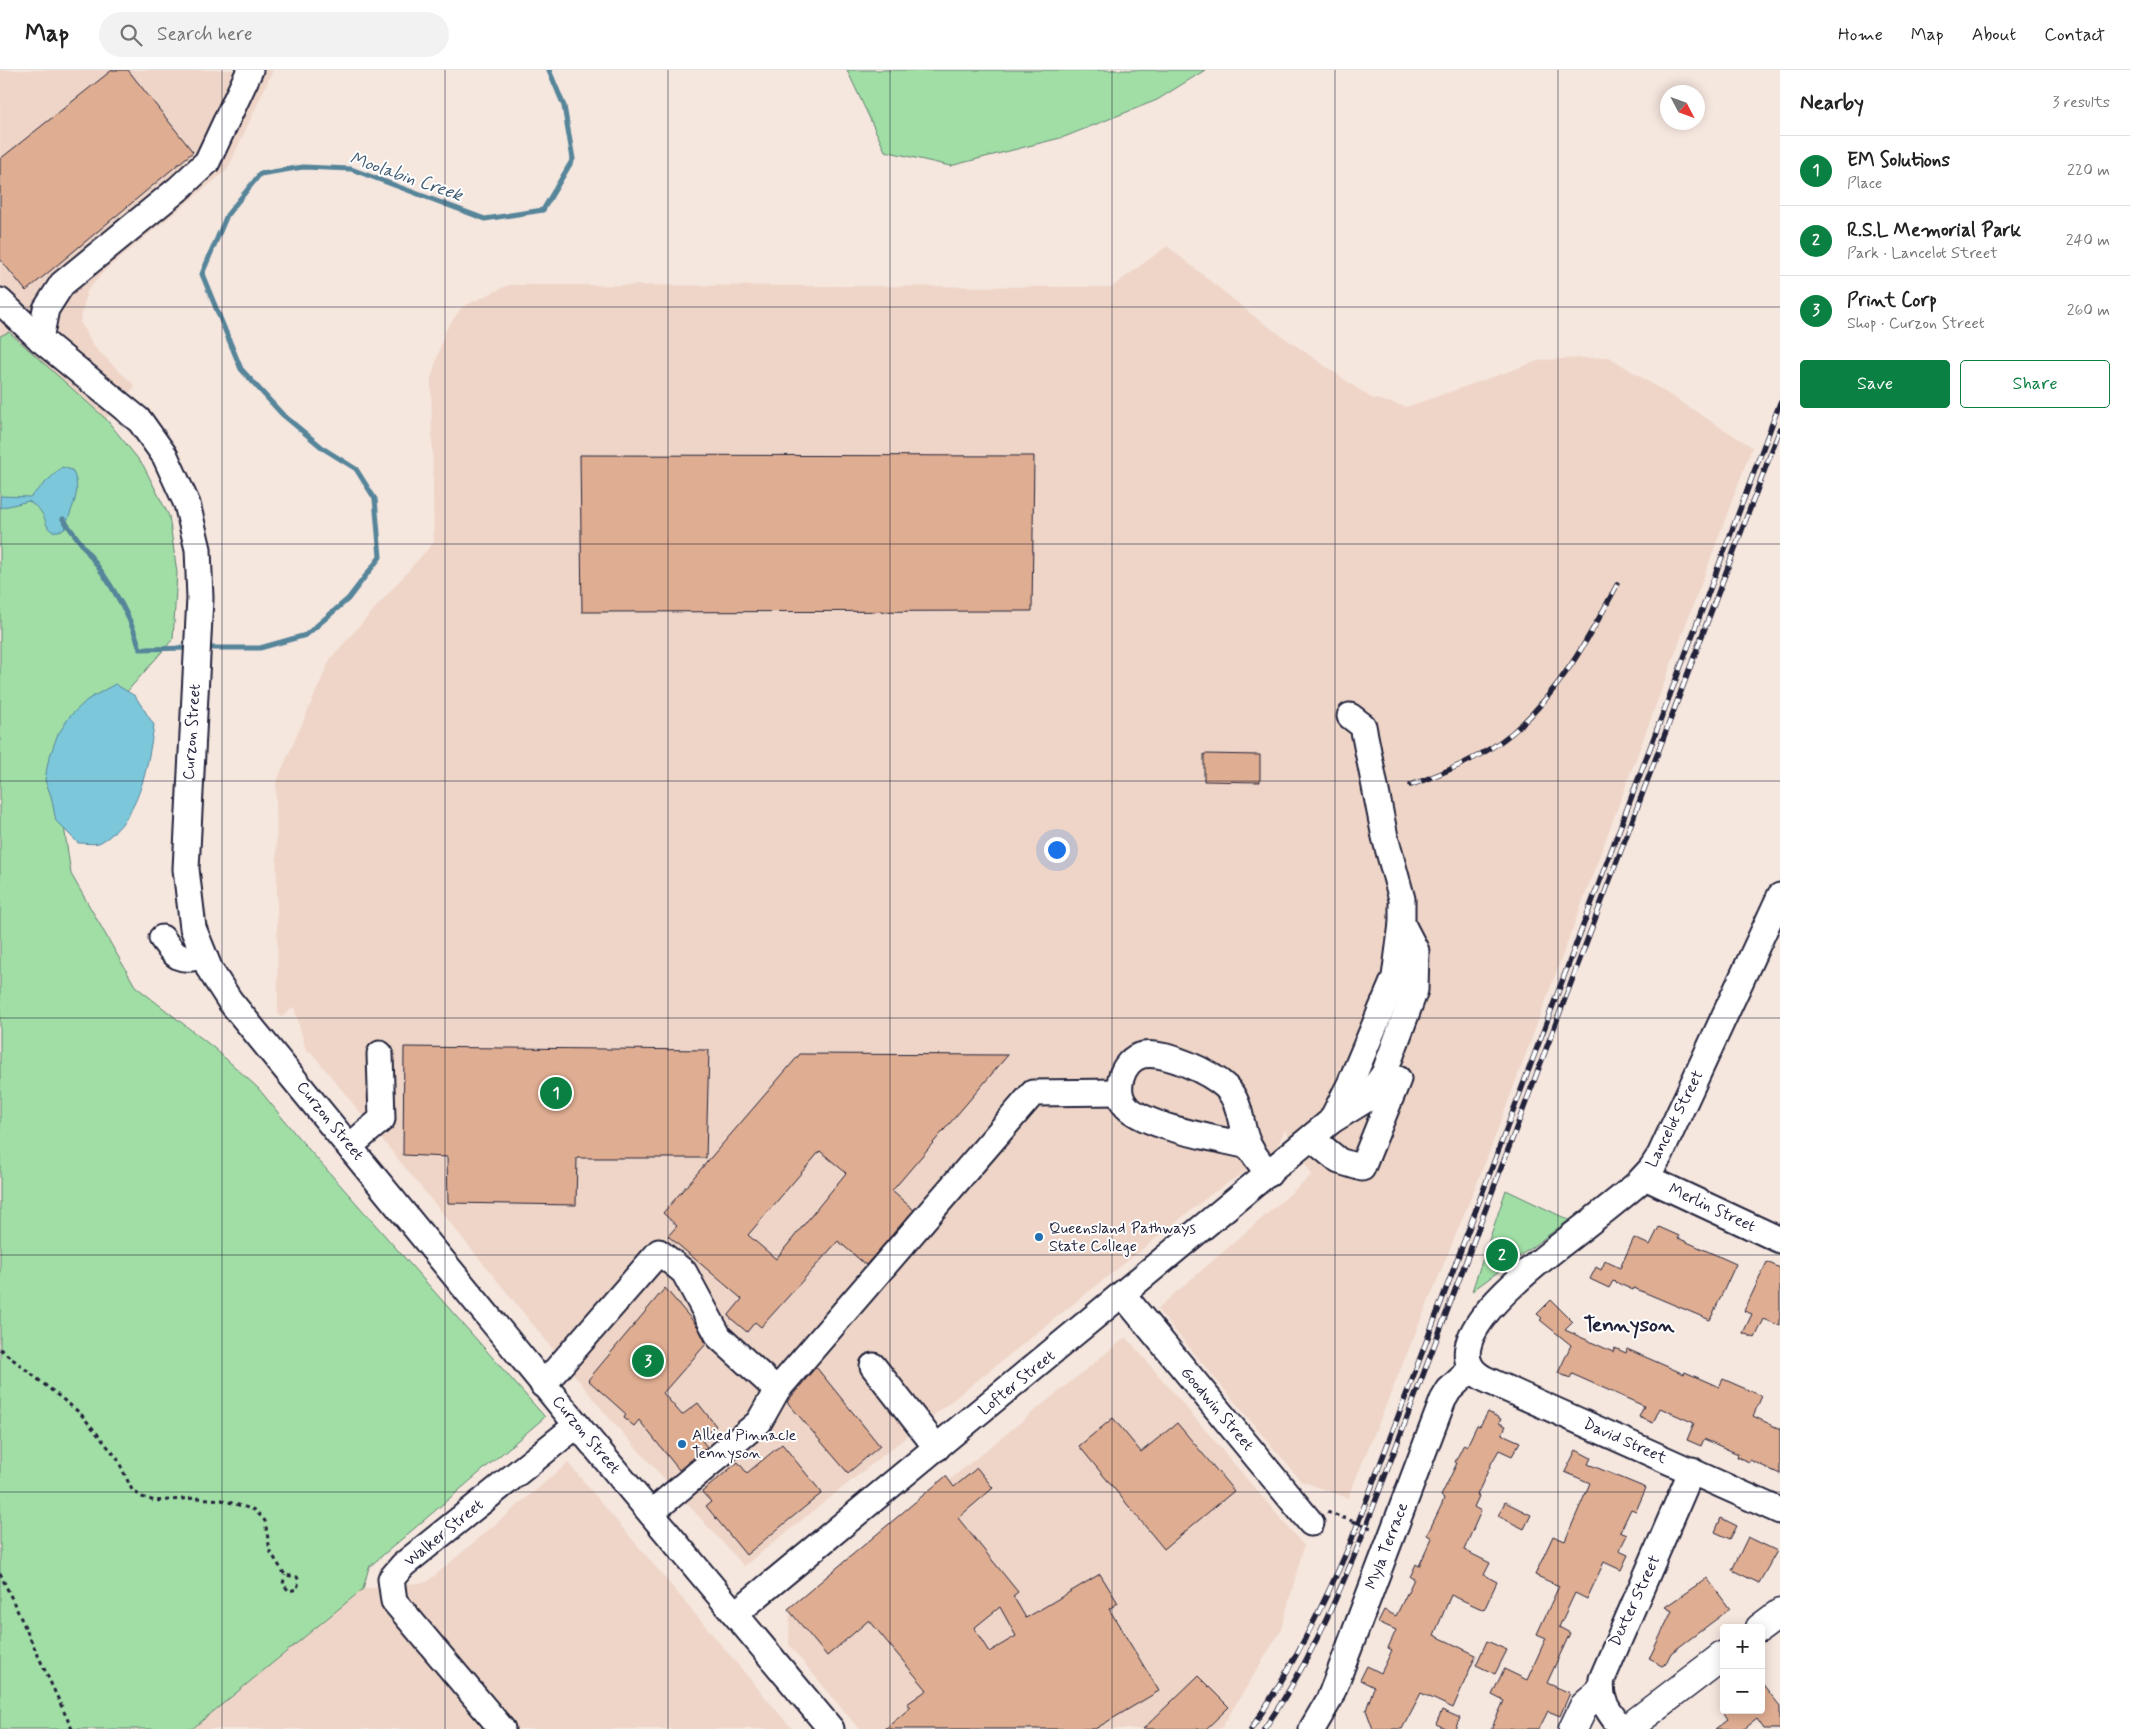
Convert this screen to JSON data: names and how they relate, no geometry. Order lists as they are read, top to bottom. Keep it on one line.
{"streets":{"street":["Curzon Street","Lancelot Street","Merlin Street","Lofter Street","Goodwin Street","David Street","Walker Street","Myla Terrace","Dexter Street"]},"crossings":[["Curzon Street","Lofter Street"],["Curzon Street","Walker Street"],["Lancelot Street","Merlin Street"],["Lancelot Street","David Street"],["Lancelot Street","Myla Terrace"],["Lofter Street","Goodwin Street"],["David Street","Myla Terrace"],["David Street","Dexter Street"]],"districts":["Tennyson"],"water":["Moolabin Creek"],"places":["Queensland Pathways State College","Allied Pinnacle Tennyson"],"north":"bottom right","page":{"header":"Map","search":"Search here","nav":["Home","Map","About","Contact"],"heading":["Nearby","3 results"],"list":[{"mark":"1","name":"EM Solutions","note":"Place","value":"220 m"},{"mark":"2","name":"R.S.L Memorial Park","note":"Park · Lancelot Street","value":"240 m"},{"mark":"3","name":"Print Corp","note":"Shop · Curzon Street","value":"260 m"}],"buttons":["Save","Share"],"pins":["1","2","3"],"map_buttons":["+","−"]}}
